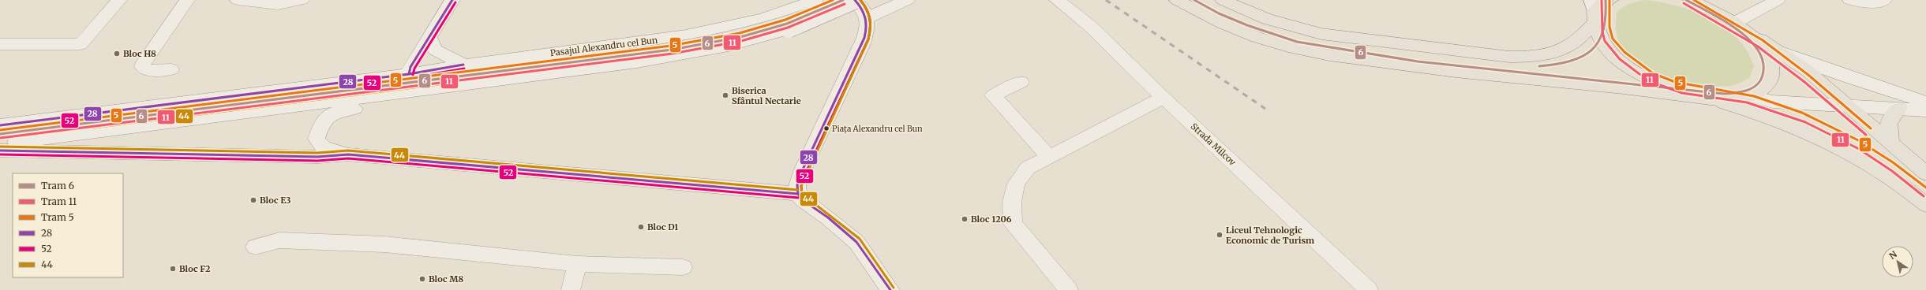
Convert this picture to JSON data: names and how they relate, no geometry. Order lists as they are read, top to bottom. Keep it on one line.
{"streets":{"street":["Pasajul Alexandru cel Bun","Strada Milcov"]},"places":["Bloc H8","Biserica Sfântul Nectarie","Piața Alexandru cel Bun","Bloc E3","Bloc 1206","Bloc D1","Liceul Tehnologic Economic de Turism","Bloc F2","Bloc M8"],"lines":["tram line 6","tram line 5","transit line 28","transit line 52","transit line 44","tram line 11"],"legend":["Tram 6","Tram 11","Tram 5","28","52","44"],"north":"top left"}
